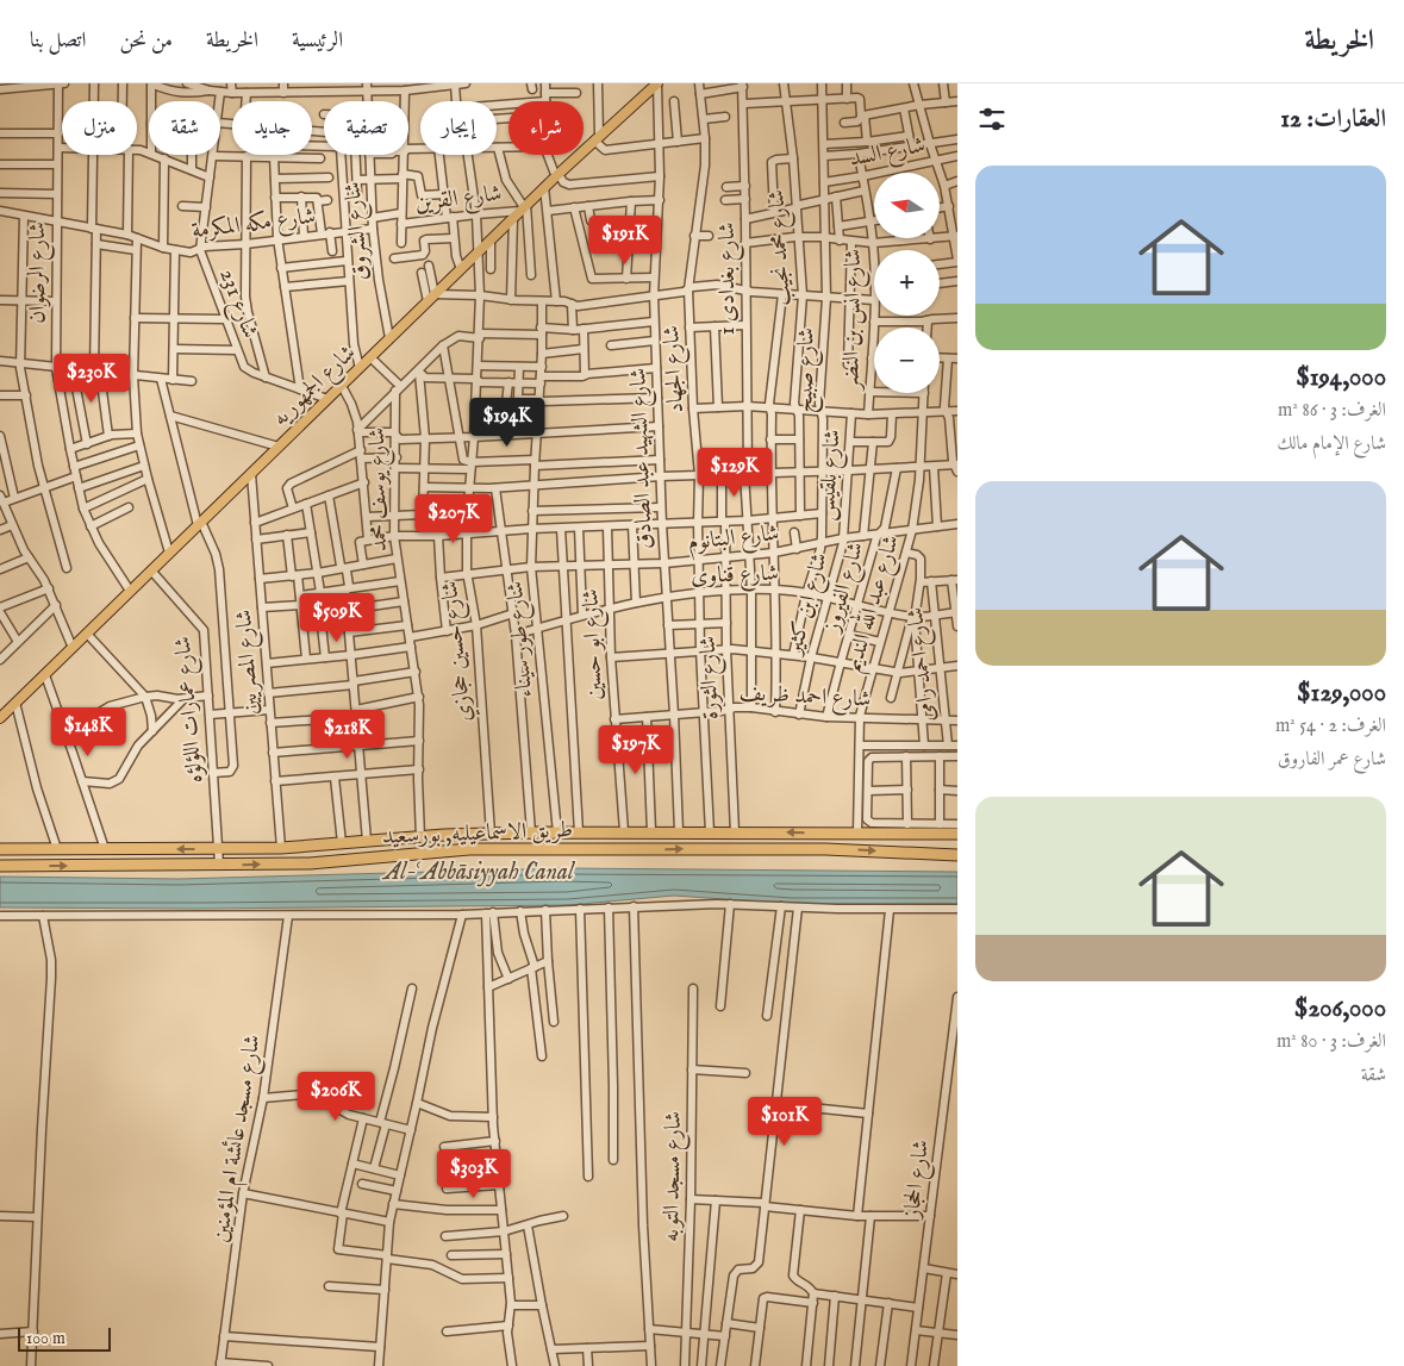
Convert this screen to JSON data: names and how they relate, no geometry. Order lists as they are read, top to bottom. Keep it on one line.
{"streets":{"highway":["طريق الاسماعيليه, بورسعيد"],"main road":["شارع الجمهوريه"],"street":["شارع السد","شارع القرين","شارع مكه المكرمة","شارع الشروق","شارع محمد نجيب","شارع الرضوان","شارع بغدادى 1","شارع 231","شارع انس بن النضر","شارع الجهاد","شارع صبيح","شارع الشهيد عبد الصادق","شارع بلقيس","شارع يوسف محمد","شارع البتانوم","شارع قناوى","شارع الفيروز","شارع ابن كثير","شارع عبد الله النديم","شارع طور سيناء","شارع ابو حسين","شارع حسين حجازي","شارع المصريين","شارع احمد رامى","شارع الثورة","شارع احمد ظريف","شارع عمارات اللؤلؤه","شارع مسجد عائشة ام المؤمنين","شارع مسجد التوبه","شارع الحجاز"]},"crossings":[["شارع السد","شارع انس بن النضر"],["شارع السد","شارع صبيح"],["شارع القرين","شارع الجمهوريه"],["شارع القرين","شارع حسين حجازي"],["شارع مكه المكرمة","شارع الشروق"],["شارع مكه المكرمة","شارع الرضوان"],["شارع مكه المكرمة","شارع 231"],["شارع الشروق","شارع الجمهوريه"],["شارع الرضوان","شارع الجمهوريه"],["شارع بغدادى 1","شارع البتانوم"],["شارع بغدادى 1","شارع قناوى"],["شارع بغدادى 1","شارع احمد ظريف"],["شارع 231","شارع الجمهوريه"],["شارع الجهاد","شارع البتانوم"],["شارع الجهاد","شارع قناوى"],["شارع الجهاد","شارع احمد ظريف"],["شارع الجهاد","طريق الاسماعيليه, بورسعيد"],["شارع صبيح","شارع البتانوم"],["شارع صبيح","شارع قناوى"],["شارع الجمهوريه","شارع الشهيد عبد الصادق"],["شارع الجمهوريه","شارع حسين حجازي"],["شارع الجمهوريه","شارع المصريين"],["شارع الجمهوريه","شارع عمارات اللؤلؤه"],["شارع الشهيد عبد الصادق","شارع البتانوم"],["شارع الشهيد عبد الصادق","شارع قناوى"],["شارع الشهيد عبد الصادق","شارع احمد ظريف"],["شارع الشهيد عبد الصادق","طريق الاسماعيليه, بورسعيد"],["شارع بلقيس","شارع البتانوم"],["شارع بلقيس","شارع ابن كثير"],["شارع يوسف محمد","طريق الاسماعيليه, بورسعيد"],["شارع البتانوم","شارع الفيروز"],["شارع البتانوم","شارع ابن كثير"],["شارع البتانوم","شارع عبد الله النديم"],["شارع البتانوم","شارع طور سيناء"],["شارع البتانوم","شارع ابو حسين"],["شارع البتانوم","شارع حسين حجازي"],["شارع البتانوم","شارع الثورة"],["شارع قناوى","شارع الفيروز"],["شارع قناوى","شارع ابن كثير"],["شارع قناوى","شارع عبد الله النديم"],["شارع قناوى","شارع طور سيناء"],["شارع قناوى","شارع ابو حسين"],["شارع قناوى","شارع احمد رامى"],["شارع قناوى","شارع الثورة"],["شارع الفيروز","شارع احمد ظريف"],["شارع ابن كثير","شارع احمد ظريف"],["شارع عبد الله النديم","شارع احمد ظريف"],["شارع عبد الله النديم","طريق الاسماعيليه, بورسعيد"],["شارع طور سيناء","طريق الاسماعيليه, بورسعيد"],["شارع ابو حسين","شارع احمد ظريف"],["شارع ابو حسين","طريق الاسماعيليه, بورسعيد"],["شارع حسين حجازي","طريق الاسماعيليه, بورسعيد"],["شارع المصريين","طريق الاسماعيليه, بورسعيد"],["شارع احمد رامى","شارع احمد ظريف"],["شارع الثورة","شارع احمد ظريف"],["شارع الثورة","طريق الاسماعيليه, بورسعيد"],["شارع عمارات اللؤلؤه","طريق الاسماعيليه, بورسعيد"]],"water":["Al-ʿAbbāsiyyah Canal"],"scale_bar":"100 m","north":"left","page":{"header":"الخريطة","nav":["الرئيسية","الخريطة","من نحن","اتصل بنا"],"heading":"العقارات: 12","chip":["شراء","إيجار","تصفية","جديد","شقة","منزل"],"list":[{"name":"$194,000","note":"الغرف: 3 · 86 m² · شارع الإمام مالك"},{"name":"$129,000","note":"الغرف: 2 · 54 m² · شارع عمر الفاروق"},{"name":"$206,000","note":"الغرف: 3 · 80 m² · شقة"}],"map_buttons":["+","−"],"price":["$191K","$230K","$194K","$129K","$207K","$509K","$148K","$218K","$197K","$206K","$101K","$303K"],"scale":"100 m"}}
